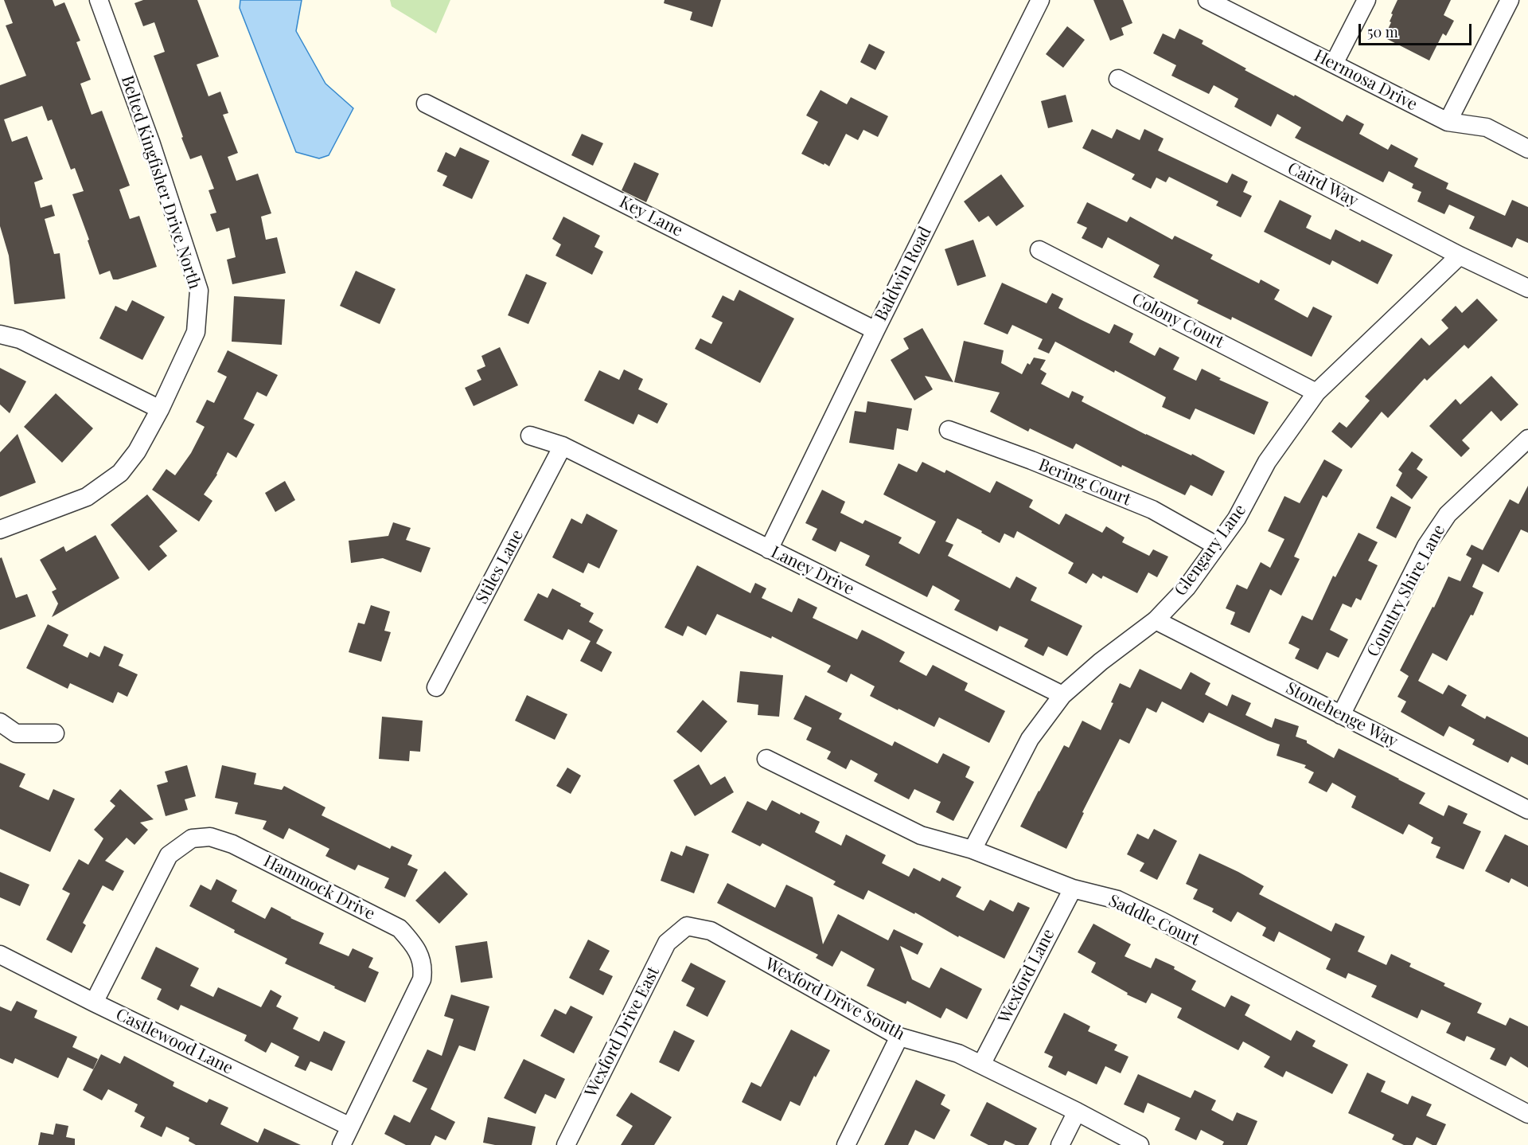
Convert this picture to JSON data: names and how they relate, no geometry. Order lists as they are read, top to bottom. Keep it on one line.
{"streets":{"street":["Hermosa Drive","Belted Kingfisher Drive North","Caird Way","Key Lane","Baldwin Road","Colony Court","Bering Court","Glengary Lane","Stiles Lane","Laney Drive","Country Shire Lane","Stonehenge Way","Hammock Drive","Saddle Court","Wexford Lane","Wexford Drive South","Wexford Drive East","Castlewood Lane"]},"crossings":[["Caird Way","Glengary Lane"],["Key Lane","Baldwin Road"],["Baldwin Road","Laney Drive"],["Colony Court","Glengary Lane"],["Bering Court","Glengary Lane"],["Glengary Lane","Laney Drive"],["Glengary Lane","Stonehenge Way"],["Glengary Lane","Saddle Court"],["Stiles Lane","Laney Drive"],["Country Shire Lane","Stonehenge Way"],["Hammock Drive","Castlewood Lane"],["Saddle Court","Wexford Lane"],["Wexford Lane","Wexford Drive South"],["Wexford Drive South","Wexford Drive East"]],"scale_bar":"50 m"}
